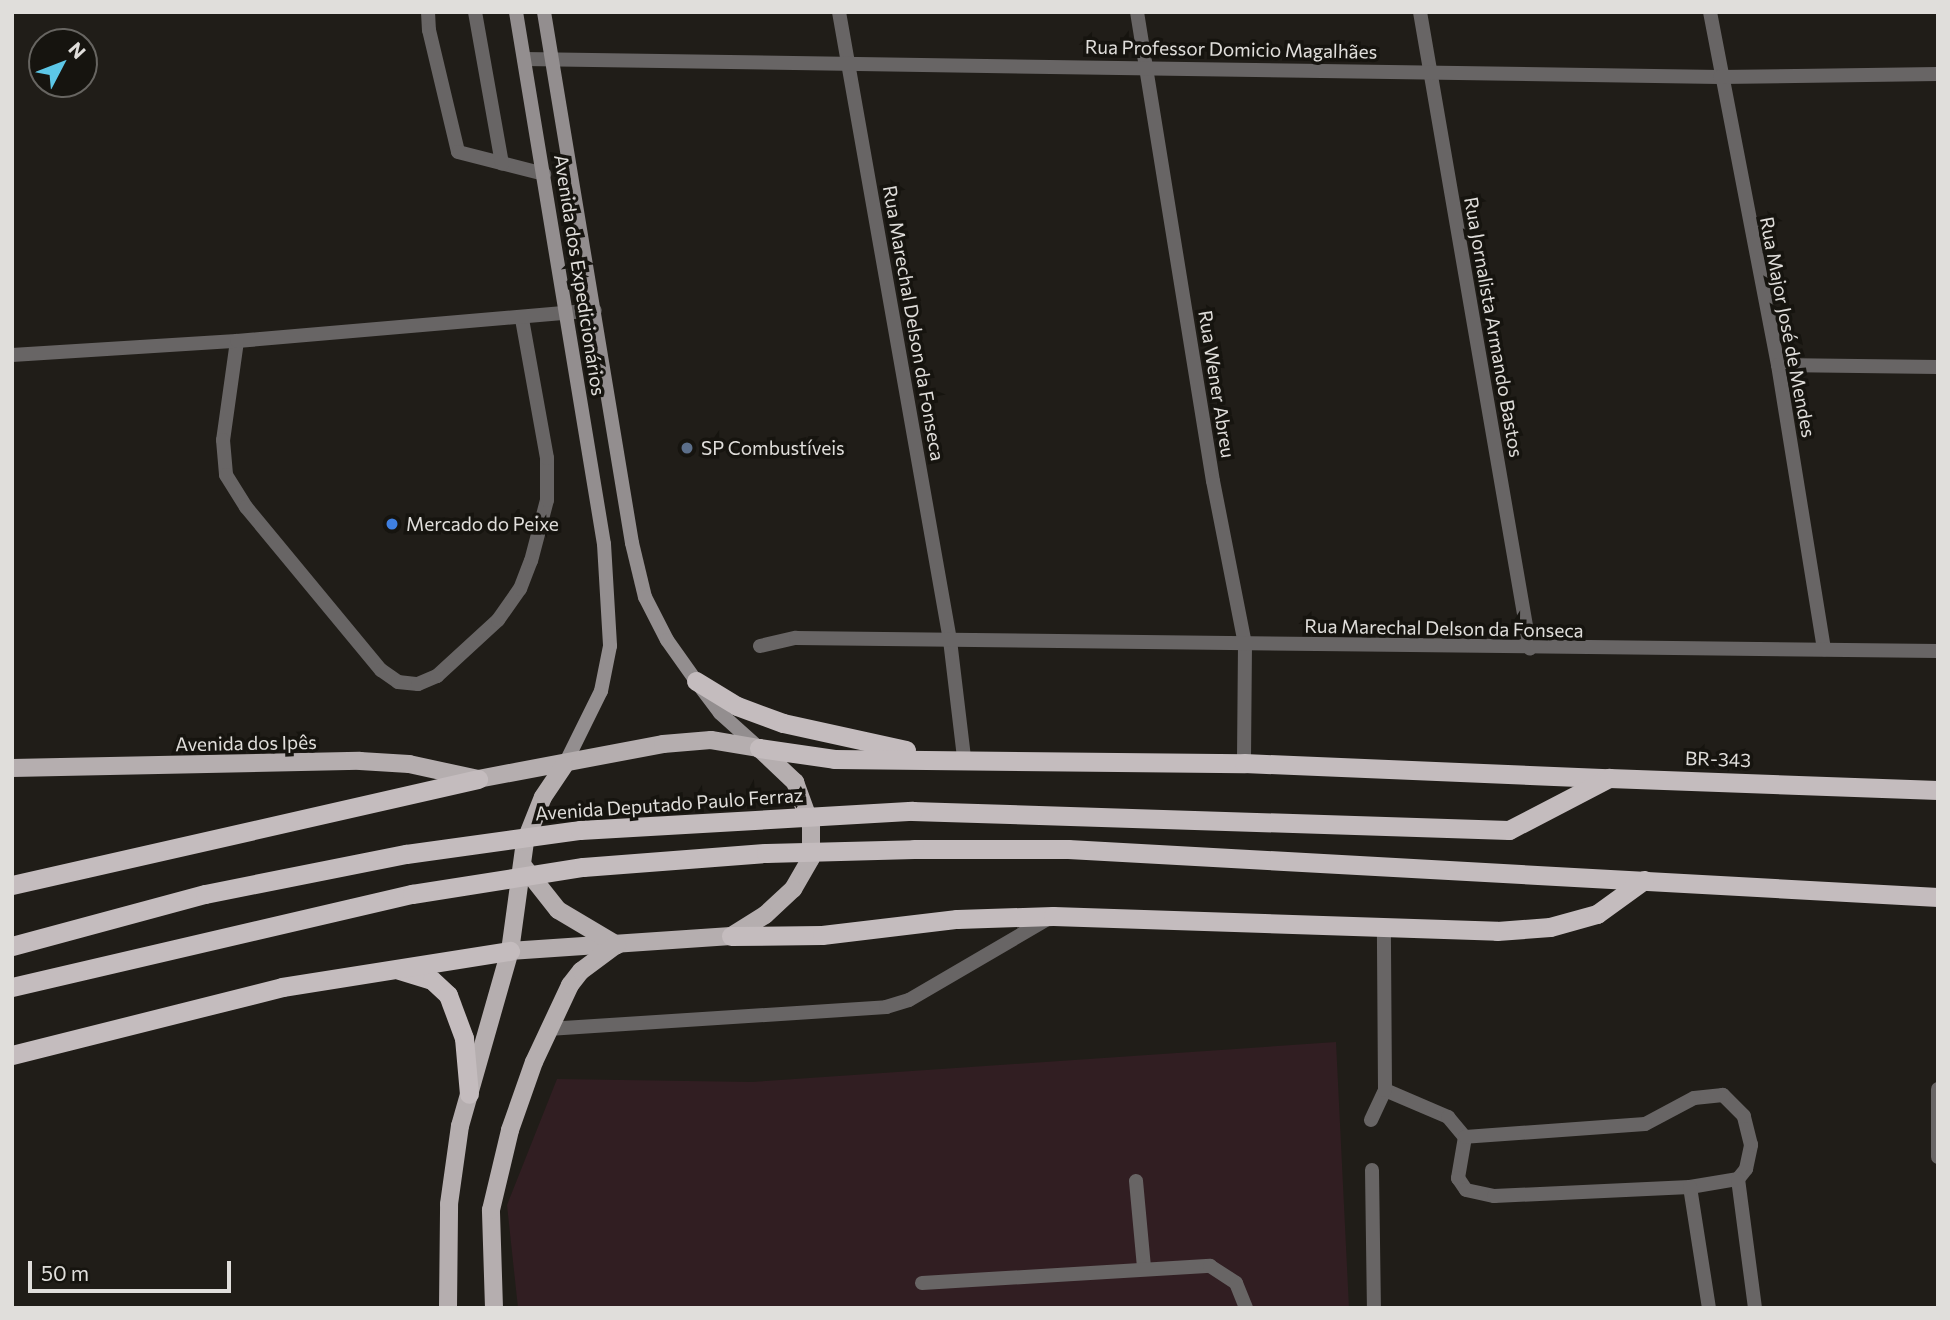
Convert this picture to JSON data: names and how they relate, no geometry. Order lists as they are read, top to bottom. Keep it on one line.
{"streets":{"highway":["BR-343","Avenida Deputado Paulo Ferraz"],"main road":["Avenida dos Expedicionários","Avenida dos Ipês"],"street":["Rua Professor Domicio Magalhães","Rua Marechal Delson da Fonseca","Rua Jornalista Armando Bastos","Rua Major José de Mendes","Rua Wener Abreu"]},"crossings":[["Rua Professor Domicio Magalhães","Avenida dos Expedicionários"],["Rua Professor Domicio Magalhães","Rua Marechal Delson da Fonseca"],["Rua Professor Domicio Magalhães","Rua Jornalista Armando Bastos"],["Rua Professor Domicio Magalhães","Rua Major José de Mendes"],["Rua Professor Domicio Magalhães","Rua Wener Abreu"],["Rua Marechal Delson da Fonseca","Rua Jornalista Armando Bastos"],["Rua Marechal Delson da Fonseca","Rua Major José de Mendes"],["Rua Marechal Delson da Fonseca","Rua Wener Abreu"],["BR-343","Avenida Deputado Paulo Ferraz"]],"places":["SP Combustíveis","Mercado do Peixe"],"scale_bar":"50 m","north":"top right"}
